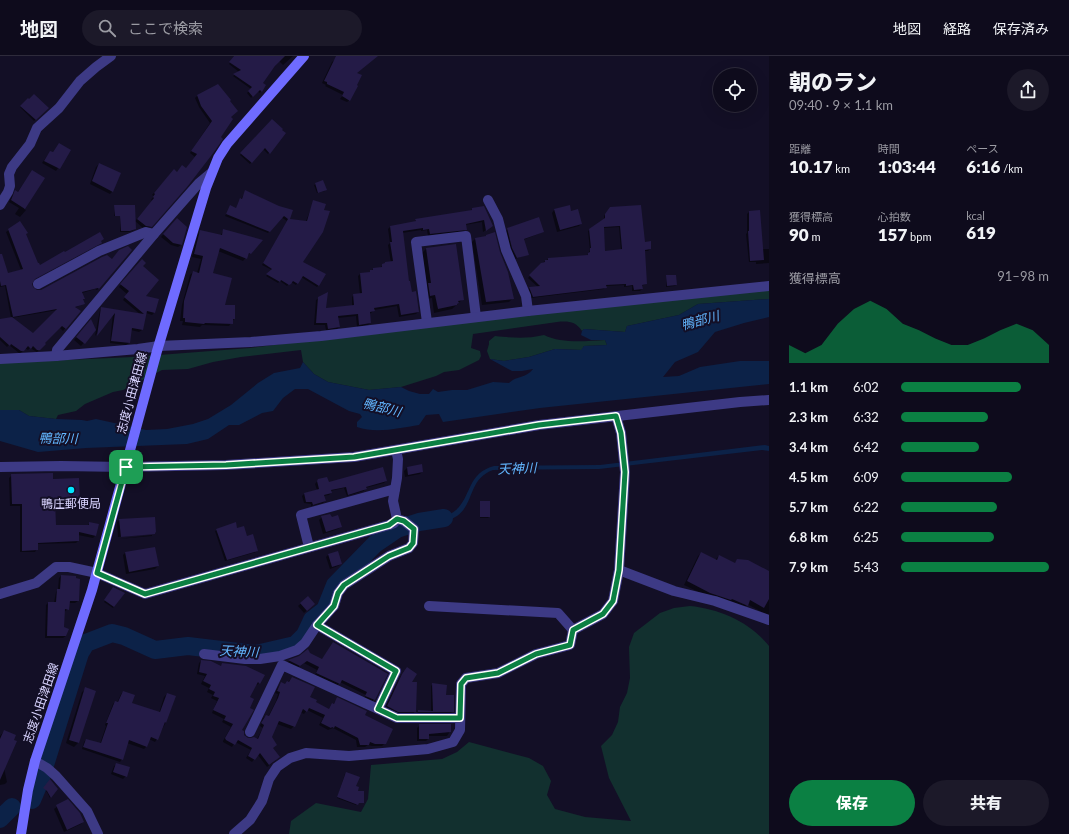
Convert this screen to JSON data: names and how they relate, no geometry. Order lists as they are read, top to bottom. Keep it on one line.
{"streets":{"main road":["志度小田津田線"]},"water":["鴨部川","天神川"],"places":["鴨庄郵便局"],"page":{"header":"地図","search":"ここで検索","nav":["地図","経路","保存済み"],"heading":["朝のラン","09:40 · 9 × 1.1 km"],"stats":[["距離","10.17 km"],["時間","1:03:44"],["ペース","6:16 /km"],["獲得標高","90 m"],["心拍数","157 bpm"],["kcal","619"]],"chart":["獲得標高","91–98 m"],"list":[{"name":"1.1 km","note":"6:02"},{"name":"2.3 km","note":"6:32"},{"name":"3.4 km","note":"6:42"},{"name":"4.5 km","note":"6:09"},{"name":"5.7 km","note":"6:22"},{"name":"6.8 km","note":"6:25"},{"name":"7.9 km","note":"5:43"}],"buttons":["保存","共有"]}}
